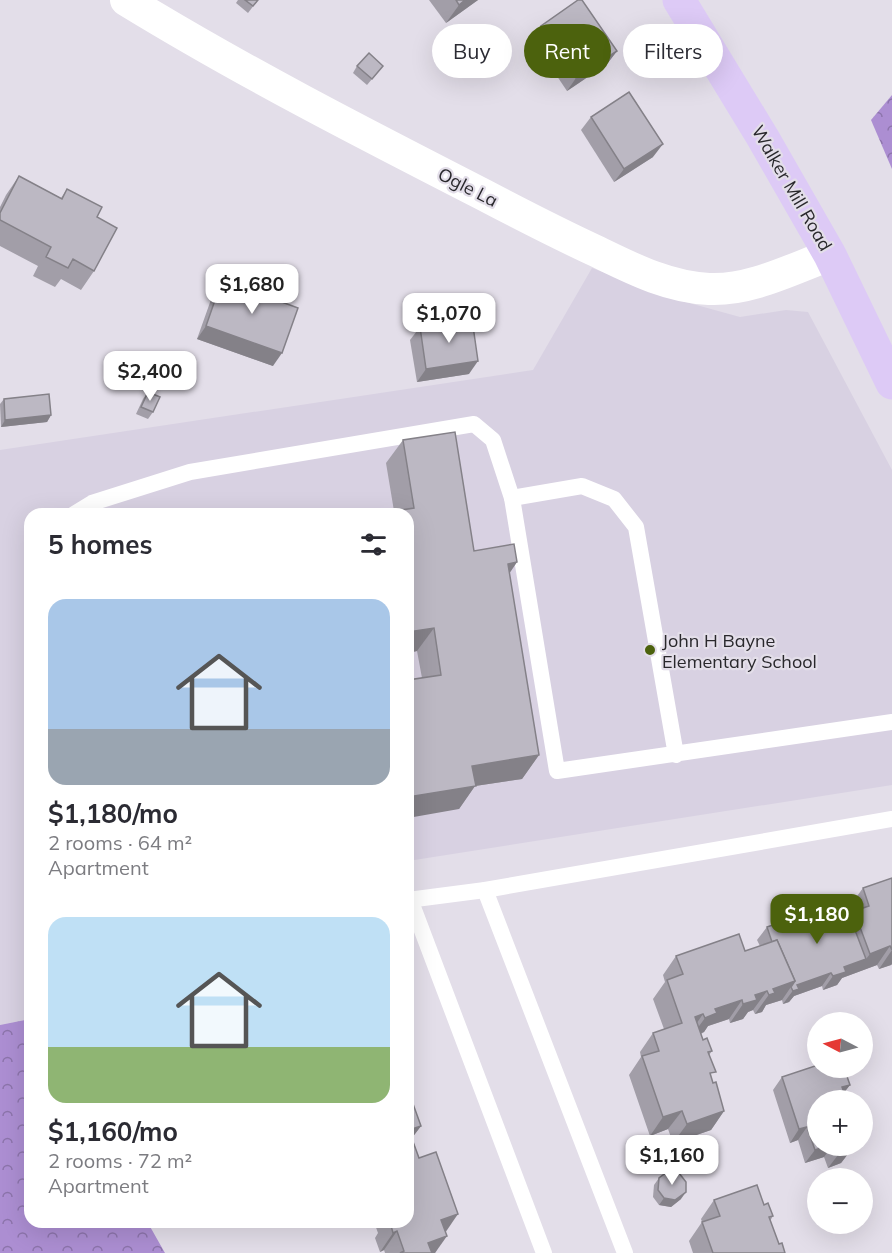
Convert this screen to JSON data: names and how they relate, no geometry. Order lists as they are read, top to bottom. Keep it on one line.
{"streets":{"main road":["Walker Mill Road"],"street":["Ogle La"]},"crossings":[["Ogle La","Walker Mill Road"]],"places":["John H Bayne Elementary School"],"north":"left","page":{"chip":["Buy","Rent","Filters"],"price":["$1,680","$1,070","$2,400","$1,180","$1,160"],"heading":"5 homes","list":[{"name":"$1,180/mo","note":"2 rooms · 64 m² · Apartment"},{"name":"$1,160/mo","note":"2 rooms · 72 m² · Apartment"}],"map_buttons":["+","−"]}}
